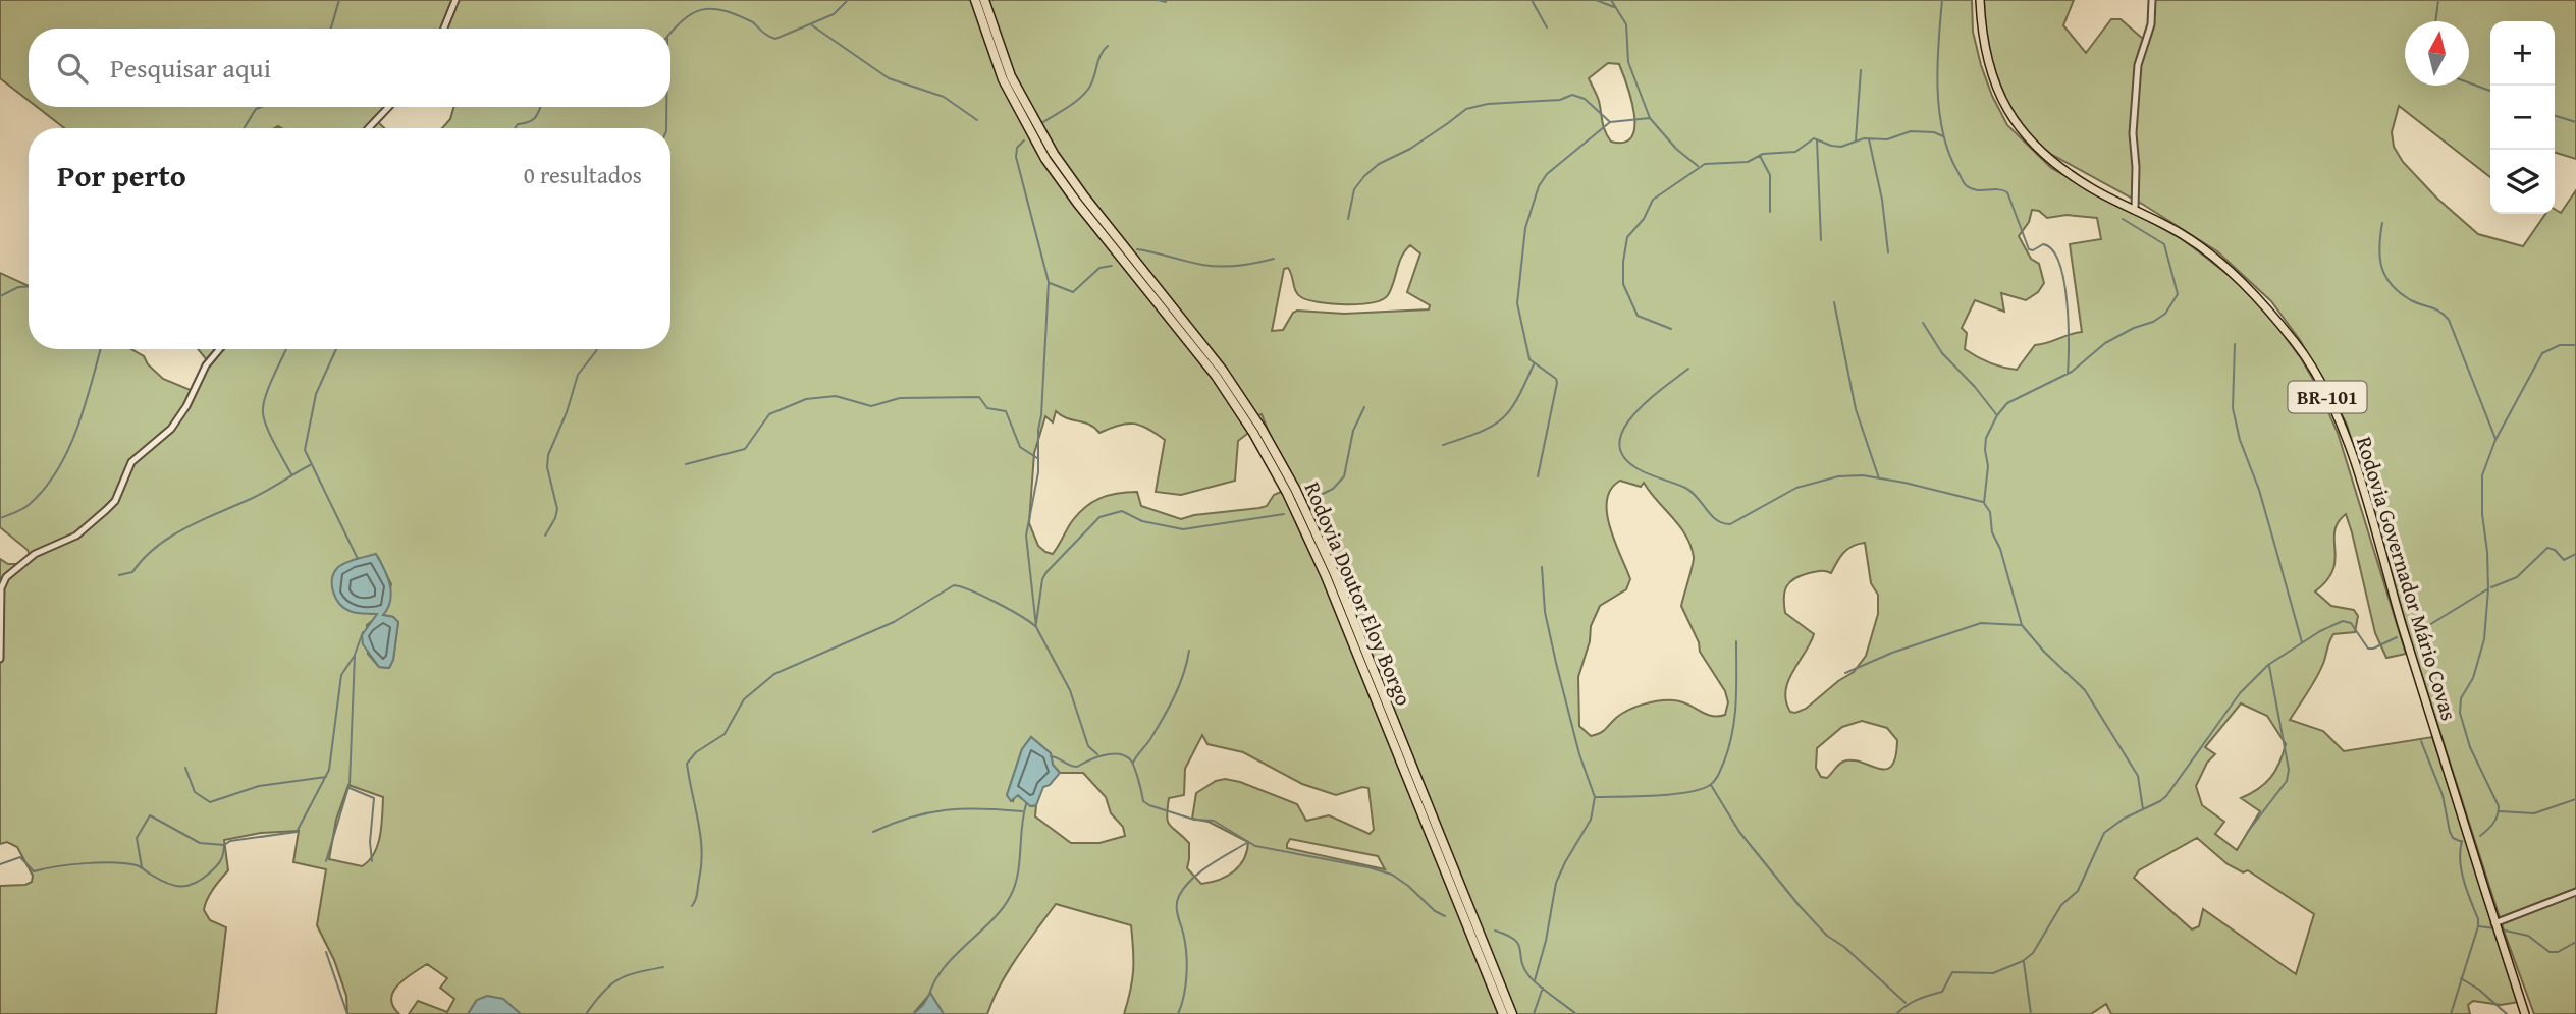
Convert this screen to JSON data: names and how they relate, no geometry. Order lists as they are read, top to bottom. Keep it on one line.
{"streets":{"highway":["Rodovia Doutor Eloy Borgo"],"main road":["BR-101","Rodovia Governador Mário Covas"]},"north":"top","page":{"map_buttons":["+","−"],"search":"Pesquisar aqui","heading":["Por perto","0 resultados"]}}
